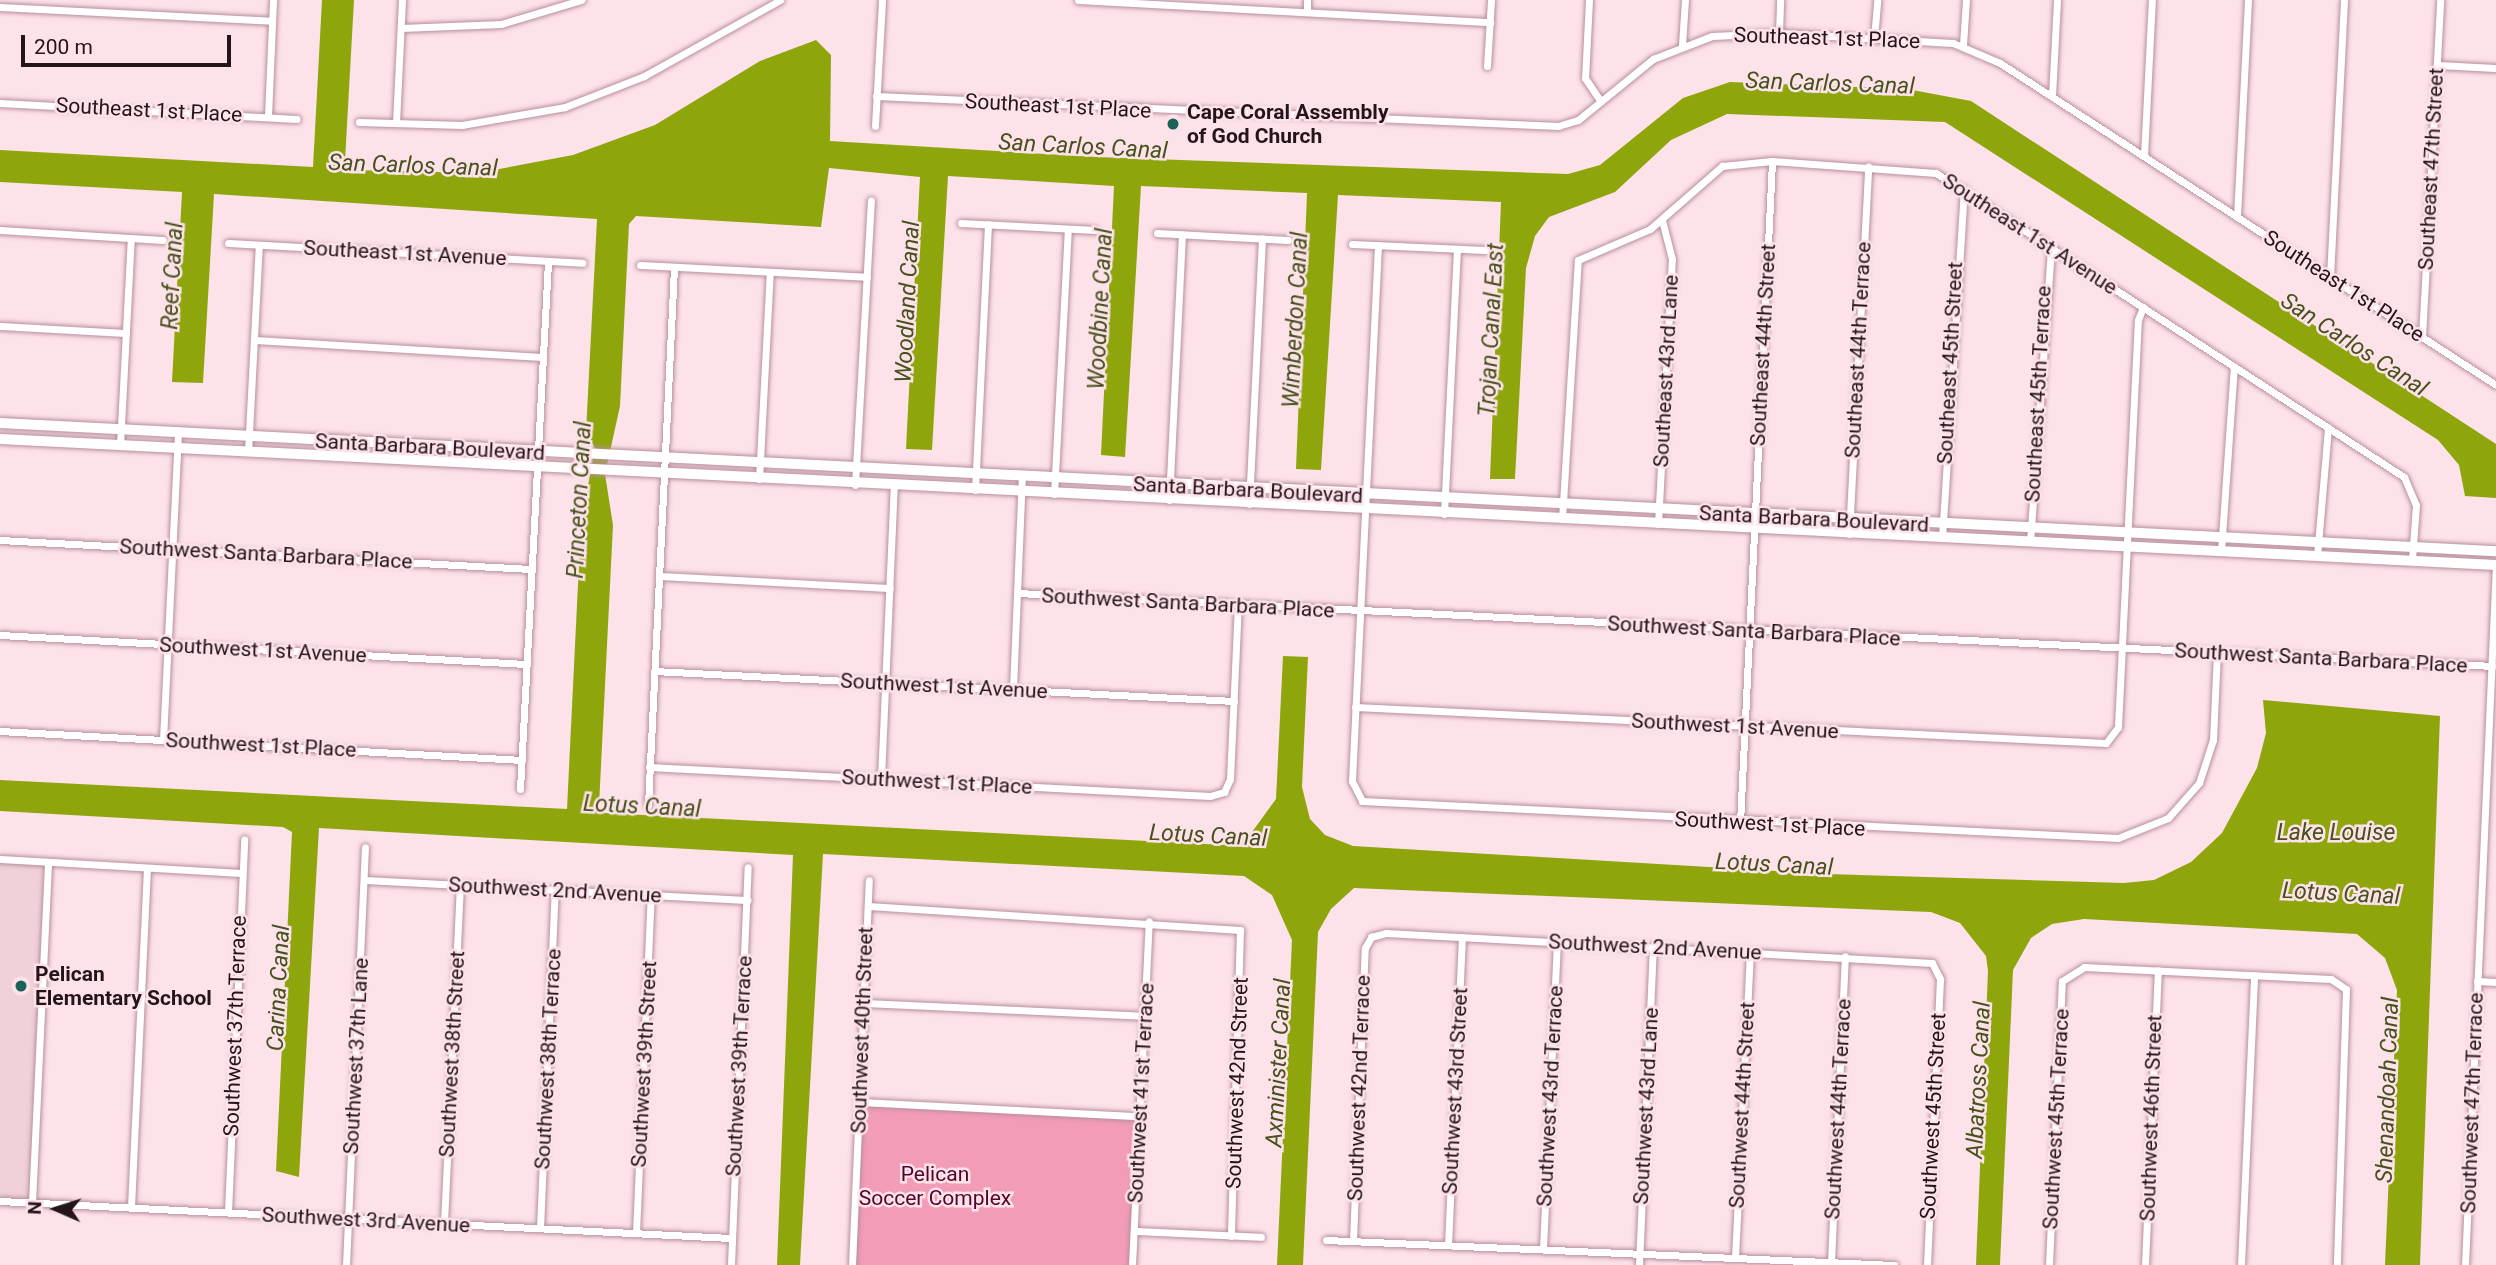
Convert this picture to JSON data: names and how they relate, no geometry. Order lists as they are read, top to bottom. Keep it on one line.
{"streets":{"main road":["Santa Barbara Boulevard"],"street":["Southeast 1st Place","Southeast 47th Street","Southeast 1st Avenue","Southeast 44th Street","Southeast 44th Terrace","Southeast 45th Street","Southeast 43rd Lane","Southeast 45th Terrace","Southwest Santa Barbara Place","Southwest 1st Avenue","Southwest 1st Place","Southwest 2nd Avenue","Southwest 37th Terrace","Southwest 40th Street","Southwest 38th Street","Southwest 37th Lane","Southwest 38th Terrace","Southwest 39th Street","Southwest 39th Terrace","Southwest 42nd Street","Southwest 42nd Terrace","Southwest 43rd Street","Southwest 41st Terrace","Southwest 43rd Terrace","Southwest 47th Terrace","Southwest 44th Street","Southwest 43rd Lane","Southwest 44th Terrace","Southwest 45th Street","Southwest 46th Street","Southwest 45th Terrace","Southwest 3rd Avenue"]},"crossings":[["Southeast 1st Place","Southeast 47th Street"],["Southeast 1st Avenue","Southeast 44th Street"],["Southeast 1st Avenue","Southeast 44th Terrace"],["Southeast 1st Avenue","Southeast 45th Street"],["Southeast 1st Avenue","Southeast 43rd Lane"],["Southeast 1st Avenue","Southeast 45th Terrace"],["Southeast 1st Avenue","Santa Barbara Boulevard"],["Southeast 44th Street","Santa Barbara Boulevard"],["Southeast 44th Terrace","Santa Barbara Boulevard"],["Southeast 45th Street","Santa Barbara Boulevard"],["Southeast 43rd Lane","Santa Barbara Boulevard"],["Southeast 45th Terrace","Santa Barbara Boulevard"],["Santa Barbara Boulevard","Southwest 47th Terrace"],["Southwest Santa Barbara Place","Southwest 1st Avenue"],["Southwest Santa Barbara Place","Southwest 1st Place"],["Southwest Santa Barbara Place","Southwest 47th Terrace"],["Southwest 1st Avenue","Southwest 1st Place"],["Southwest 2nd Avenue","Southwest 38th Street"],["Southwest 2nd Avenue","Southwest 37th Lane"],["Southwest 2nd Avenue","Southwest 38th Terrace"],["Southwest 2nd Avenue","Southwest 39th Street"],["Southwest 2nd Avenue","Southwest 39th Terrace"],["Southwest 2nd Avenue","Southwest 42nd Terrace"],["Southwest 2nd Avenue","Southwest 43rd Street"],["Southwest 2nd Avenue","Southwest 43rd Terrace"],["Southwest 2nd Avenue","Southwest 44th Street"],["Southwest 2nd Avenue","Southwest 43rd Lane"],["Southwest 2nd Avenue","Southwest 44th Terrace"],["Southwest 2nd Avenue","Southwest 45th Street"],["Southwest 37th Terrace","Southwest 3rd Avenue"],["Southwest 38th Street","Southwest 3rd Avenue"],["Southwest 37th Lane","Southwest 3rd Avenue"],["Southwest 38th Terrace","Southwest 3rd Avenue"],["Southwest 39th Street","Southwest 3rd Avenue"],["Southwest 39th Terrace","Southwest 3rd Avenue"],["Southwest 42nd Street","Southwest 41st Terrace"],["Southwest 46th Street","Southwest 45th Terrace"]],"water":["San Carlos Canal","Reef Canal","Woodland Canal","Woodbine Canal","Wimberdon Canal","Trojan Canal East","Princeton Canal","Lotus Canal","Lake Louise","Carina Canal","Axminister Canal","Albatross Canal","Shenandoah Canal"],"parks":["Pelican Soccer Complex"],"places":["Cape Coral Assembly of God Church","Pelican Elementary School"],"scale_bar":"200 m","north":"left"}
